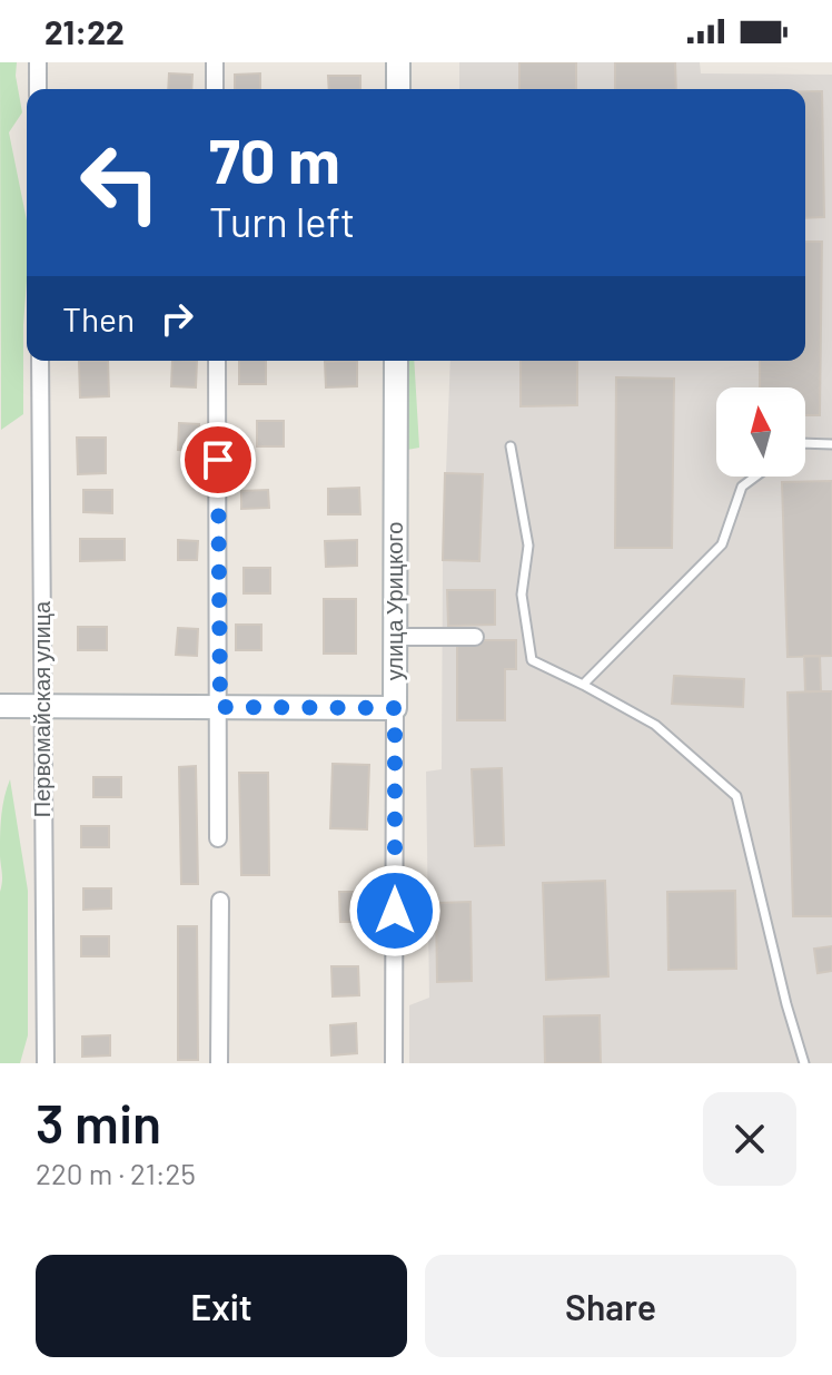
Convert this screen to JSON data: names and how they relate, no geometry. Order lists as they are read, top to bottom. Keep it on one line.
{"streets":{"street":["улица Урицкого","Первомайская улица"]},"north":"top","page":{"status":"21:22","turn":["70 m","Turn left"],"then":"Then","heading":["3 min","220 m · 21:25"],"buttons":["Exit","Share"]}}
